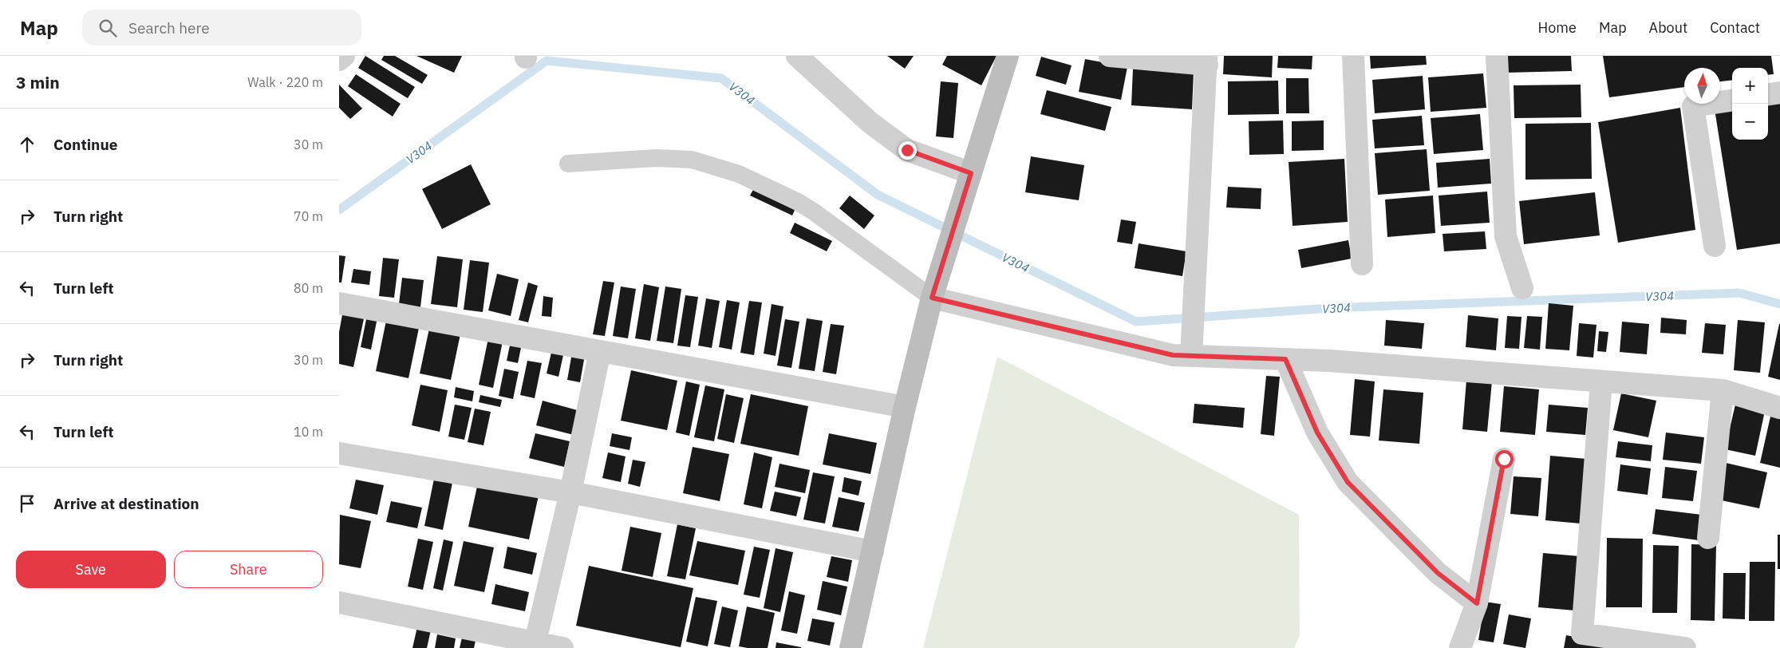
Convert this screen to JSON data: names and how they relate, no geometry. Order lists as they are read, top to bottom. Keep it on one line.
{"water":["V304"],"north":"top","page":{"header":"Map","search":"Search here","nav":["Home","Map","About","Contact"],"heading":["3 min","Walk · 220 m"],"map_buttons":["+","−"],"list":[["Continue","30 m"],["Turn right","70 m"],["Turn left","80 m"],["Turn right","30 m"],["Turn left","10 m"],"Arrive at destination"],"buttons":["Save","Share"]}}
